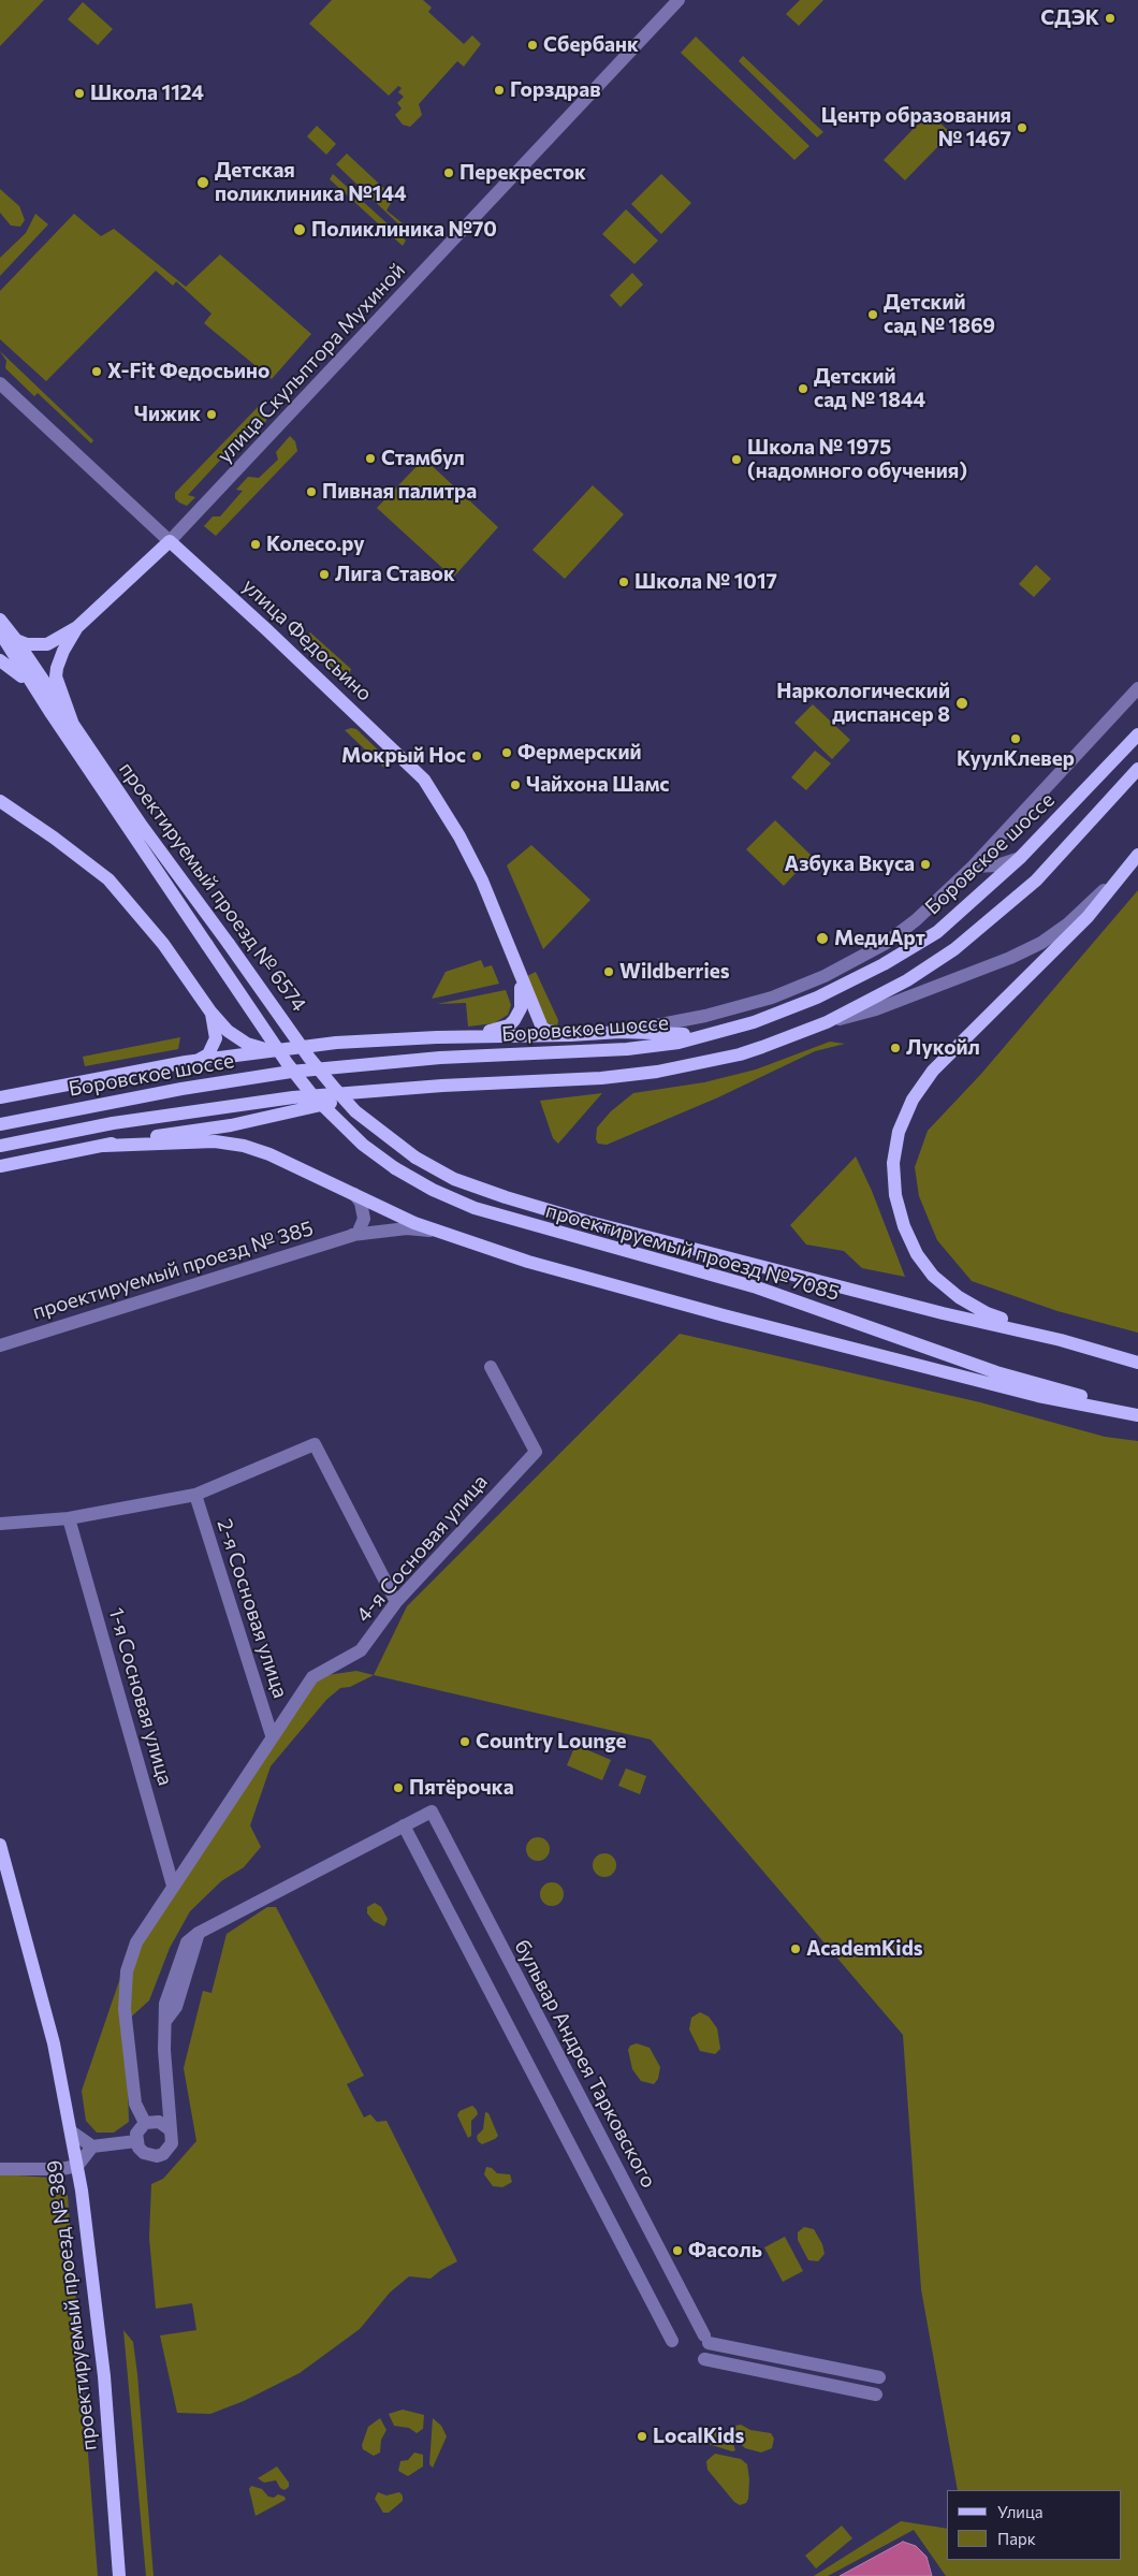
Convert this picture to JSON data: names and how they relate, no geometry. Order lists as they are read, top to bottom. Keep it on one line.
{"streets":{"main road":["улица Федосьино","Боровское шоссе","проектируемый проезд № 6574","проектируемый проезд № 7085","проектируемый проезд № 389"],"street":["улица Скульптора Мухиной","проектируемый проезд № 385","4-я Сосновая улица","2-я Сосновая улица","1-я Сосновая улица","бульвар Андрея Тарковского"]},"crossings":[["улица Скульптора Мухиной","улица Федосьино"],["проектируемый проезд № 6574","проектируемый проезд № 7085"],["4-я Сосновая улица","2-я Сосновая улица"],["4-я Сосновая улица","1-я Сосновая улица"]],"places":["СДЭК","Сбербанк","Горздрав","Школа 1124","Центр образования № 1467","Перекресток","Детская поликлиника №144","Поликлиника №70","Детский сад № 1869","X-Fit Федосьино","Детский сад № 1844","Чижик","Стамбул","Школа № 1975 (надомного обучения)","Пивная палитра","Колесо.ру","Лига Ставок","Школа № 1017","Наркологический диспансер 8","КуулКлевер","Фермерский","Мокрый Нос","Чайхона Шамс","Азбука Вкуса","МедиАрт","Wildberries","Лукойл","Country Lounge","Пятёрочка","AcademKids","Фасоль","LocalKids"],"legend":["Улица","Парк"]}
